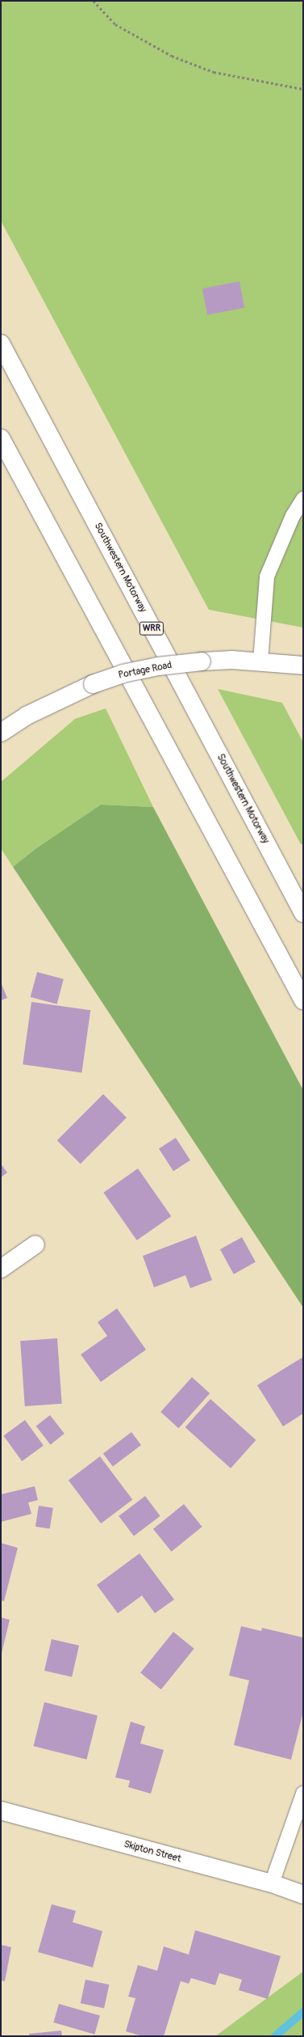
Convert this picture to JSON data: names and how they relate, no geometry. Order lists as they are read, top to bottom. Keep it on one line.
{"streets":{"main road":["Southwestern Motorway","WRR","Portage Road","Skipton Street"]}}
